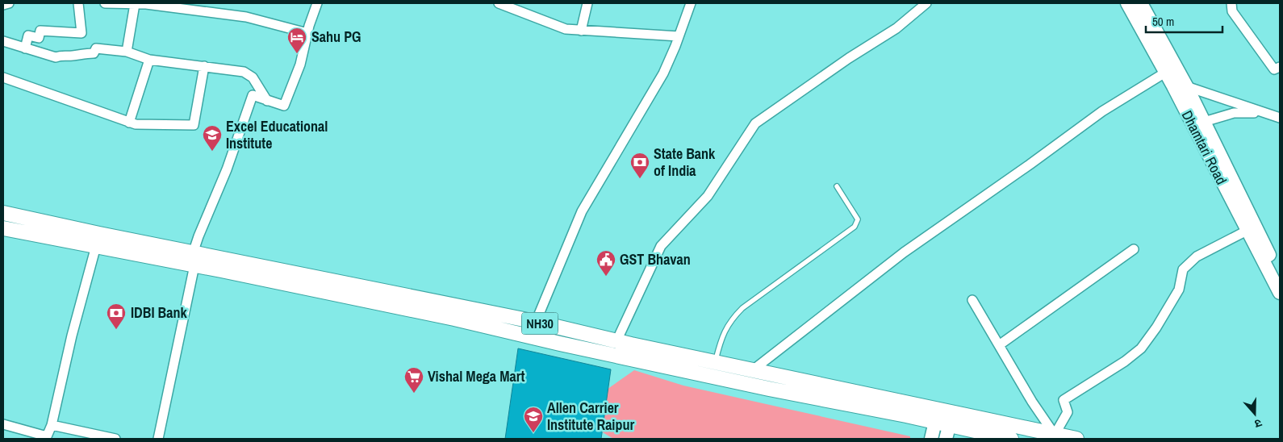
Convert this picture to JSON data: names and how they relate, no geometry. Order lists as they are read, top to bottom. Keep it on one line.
{"streets":{"main road":["Dhamtari Road","NH30"]},"places":{"hotel":["Sahu PG"],"school or university":["Excel Educational Institute","Allen Carrier Institute Raipur"],"bank":["State Bank of India","IDBI Bank"],"public building":["GST Bhavan"],"supermarket":["Vishal Mega Mart"]},"scale_bar":"50 m","north":"bottom"}
